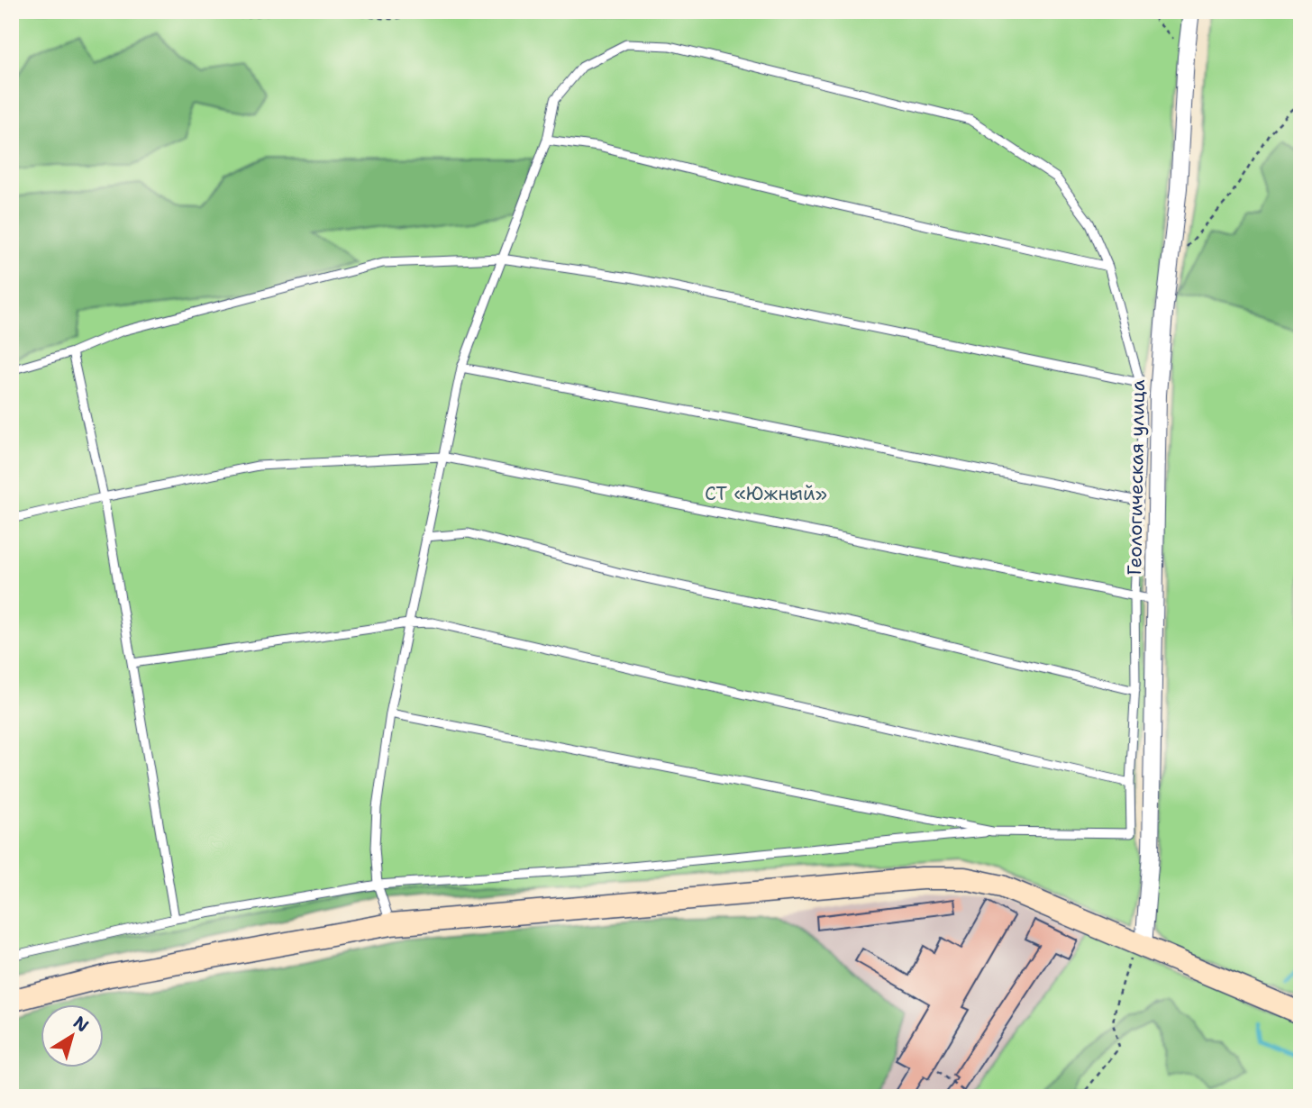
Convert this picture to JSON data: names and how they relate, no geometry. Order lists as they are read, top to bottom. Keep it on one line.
{"streets":{"street":["Геологическая улица"]},"parks":["СТ «Южный»"],"north":"top right"}
